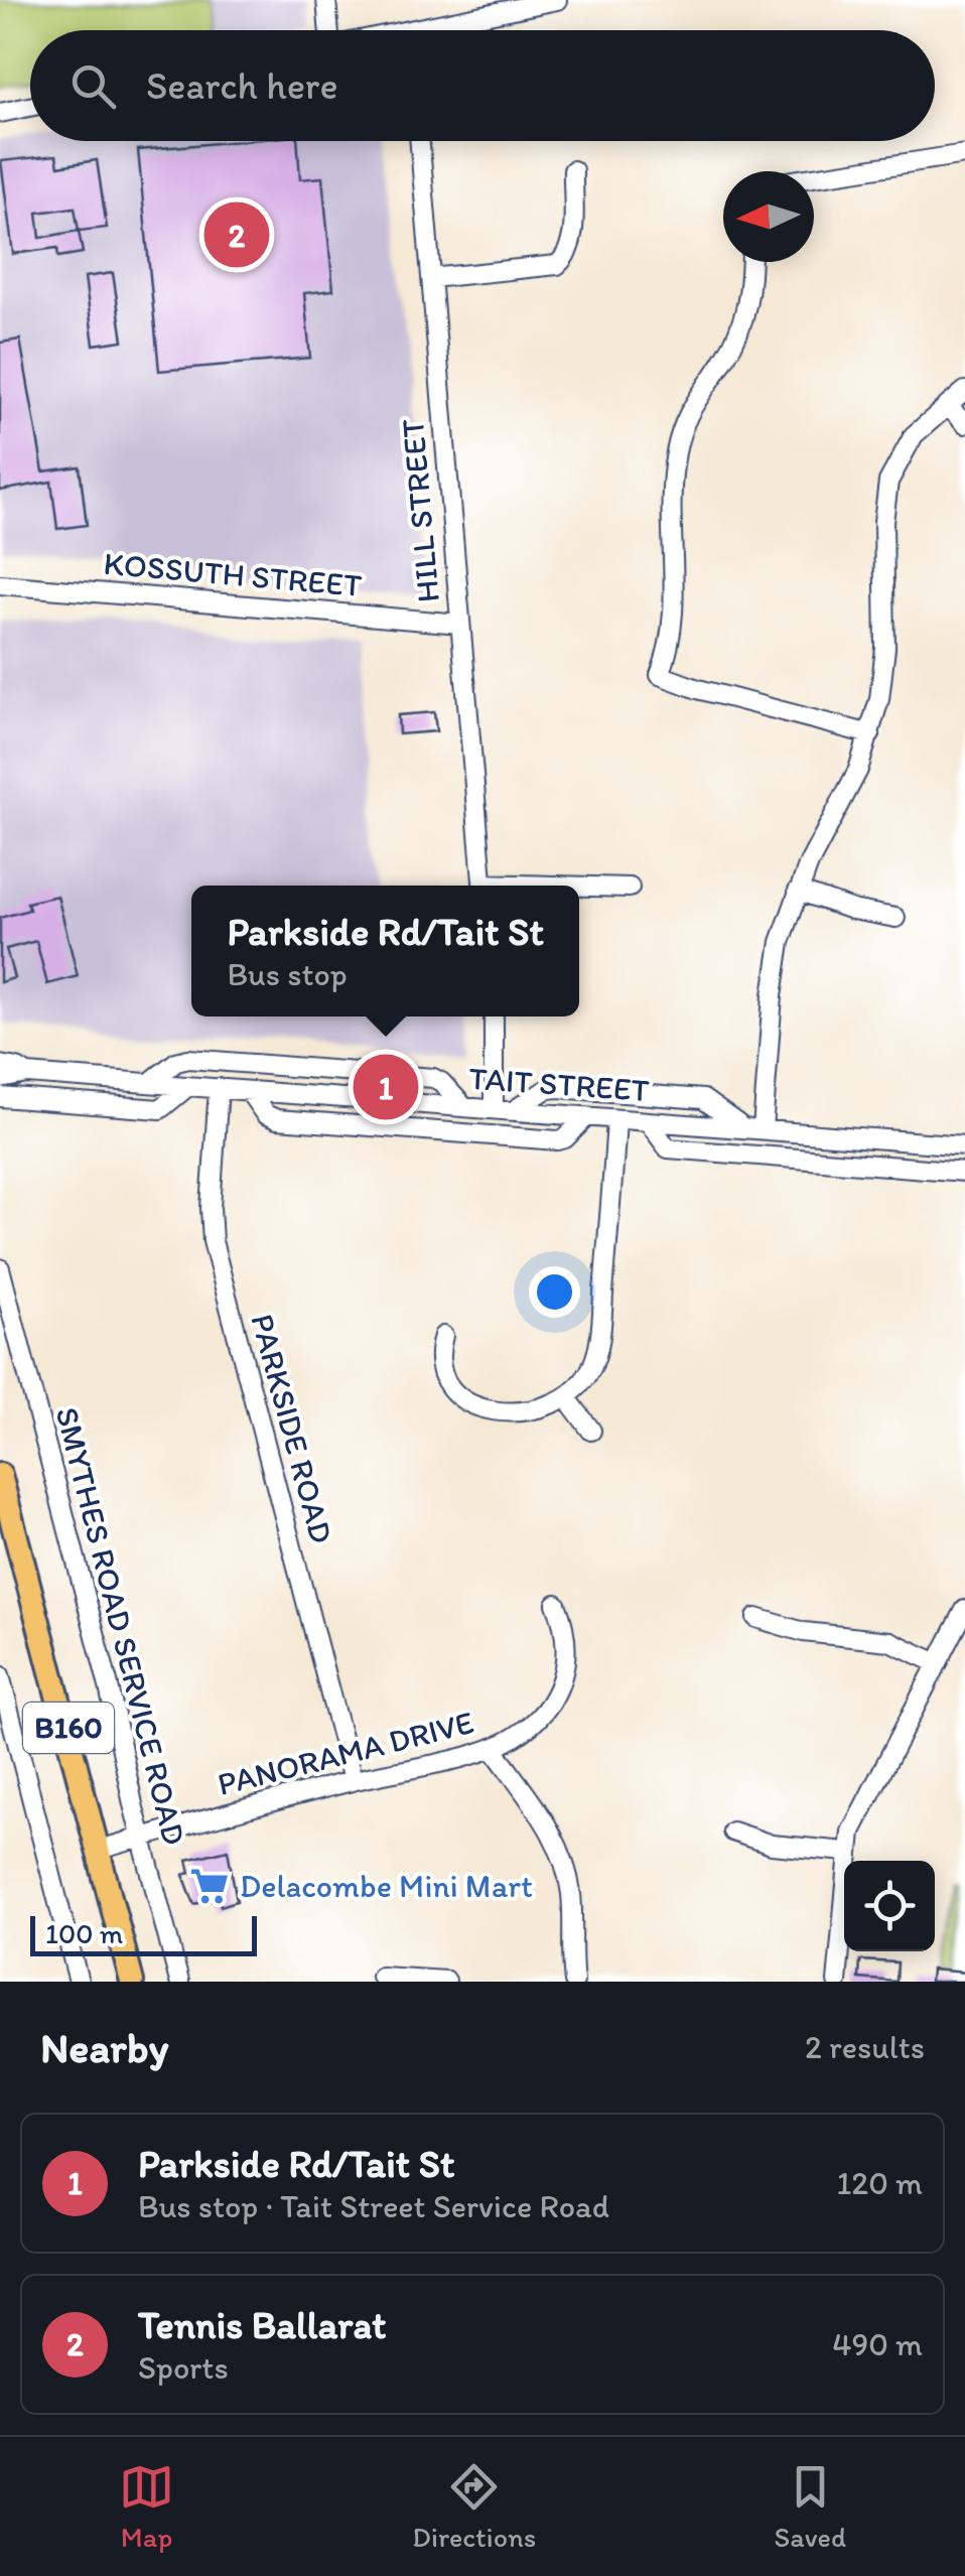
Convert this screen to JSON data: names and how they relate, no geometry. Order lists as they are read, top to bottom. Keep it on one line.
{"streets":{"main road":["B160"],"street":["HILL STREET","KOSSUTH STREET","TAIT STREET","PARKSIDE ROAD","SMYTHES ROAD SERVICE ROAD","PANORAMA DRIVE"]},"crossings":[["HILL STREET","KOSSUTH STREET"],["TAIT STREET","PARKSIDE ROAD"],["PARKSIDE ROAD","PANORAMA DRIVE"],["SMYTHES ROAD SERVICE ROAD","PANORAMA DRIVE"],["B160","PANORAMA DRIVE"]],"places":{"supermarket":["Delacombe Mini Mart"]},"scale_bar":"100 m","north":"left","page":{"search":"Search here","pins":["2","1"],"popup":["Parkside Rd/Tait St","Bus stop"],"scale":"100 m","heading":["Nearby","2 results"],"list":[{"mark":"1","name":"Parkside Rd/Tait St","note":"Bus stop · Tait Street Service Road","value":"120 m"},{"mark":"2","name":"Tennis Ballarat","note":"Sports","value":"490 m"}],"nav":["Map","Directions","Saved"]}}
